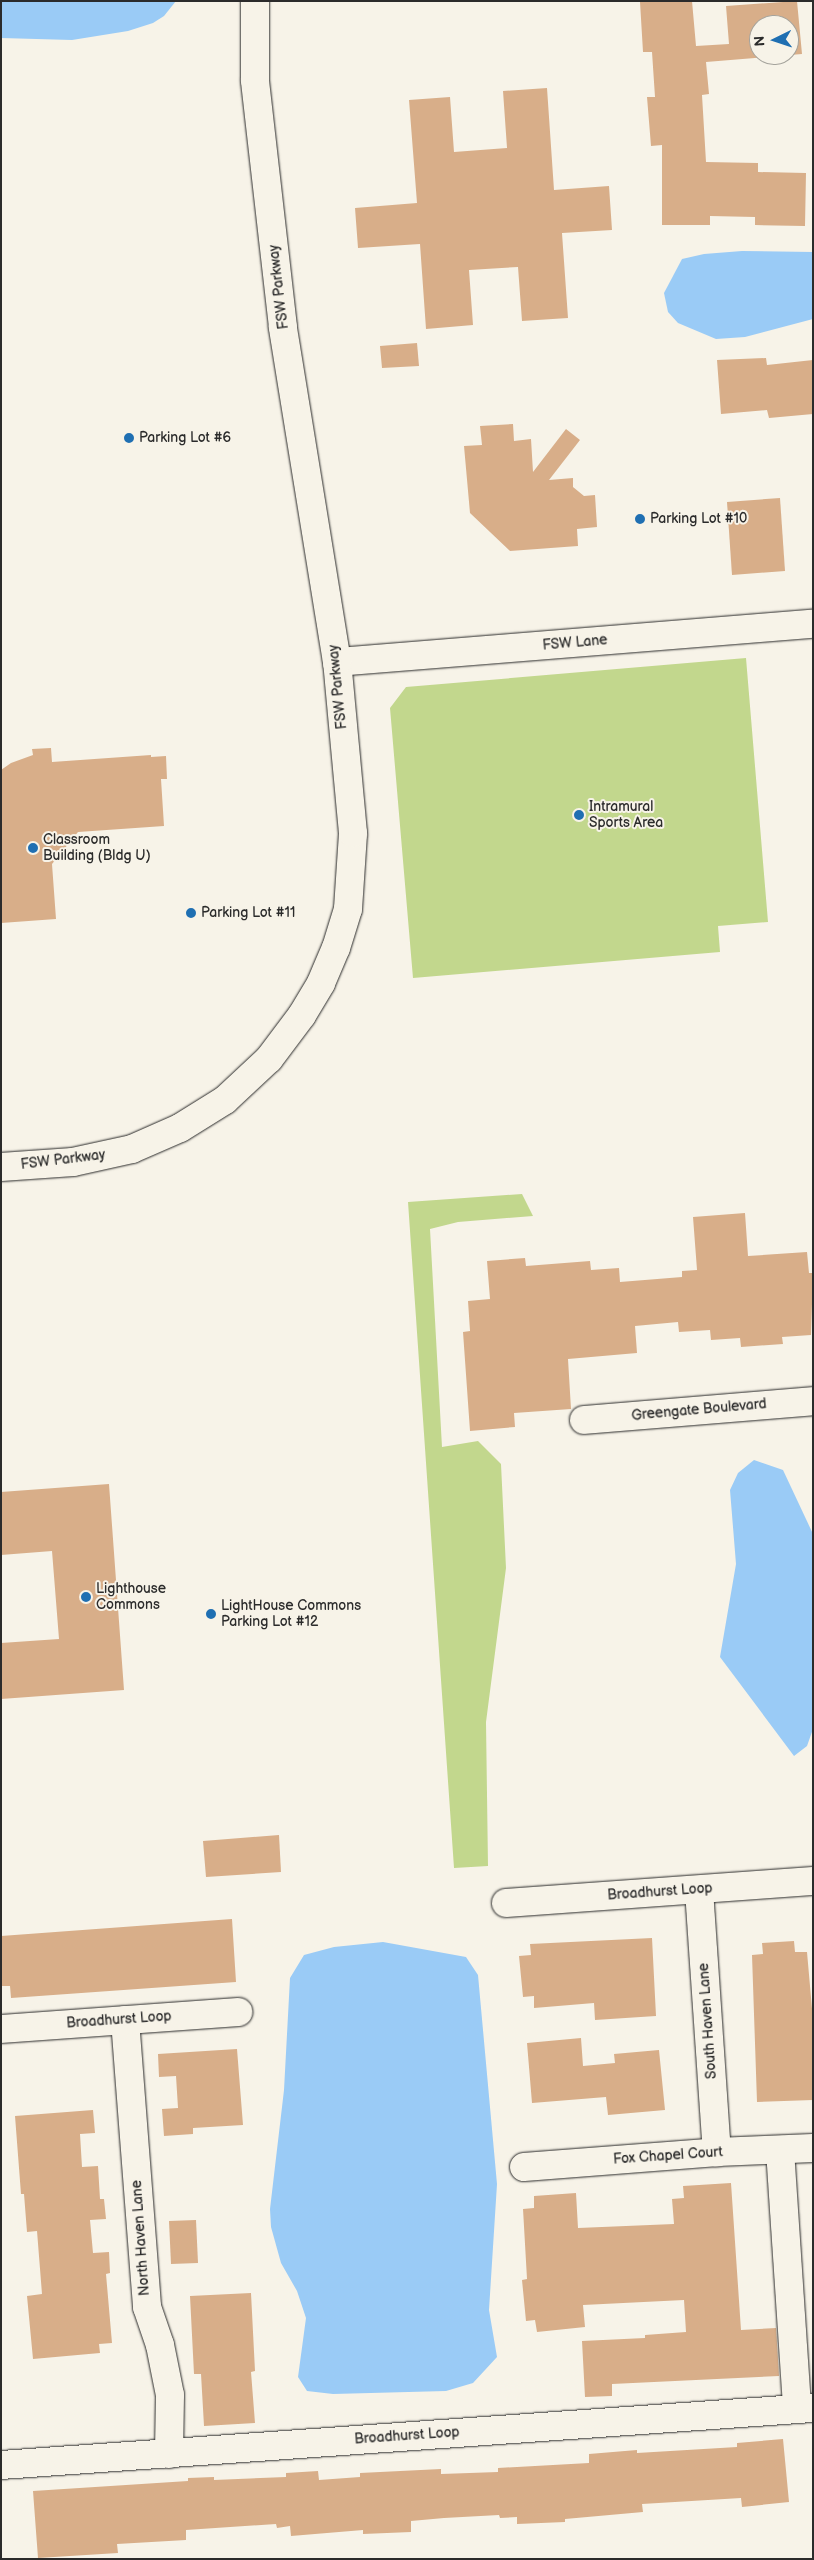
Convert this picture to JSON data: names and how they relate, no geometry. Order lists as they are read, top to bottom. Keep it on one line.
{"streets":{"street":["FSW Parkway","FSW Lane","Greengate Boulevard","Broadhurst Loop","South Haven Lane","Fox Chapel Court","North Haven Lane"]},"crossings":[["FSW Parkway","FSW Lane"],["Broadhurst Loop","South Haven Lane"],["Broadhurst Loop","North Haven Lane"],["South Haven Lane","Fox Chapel Court"]],"places":["Parking Lot #6","Parking Lot #10","Intramural Sports Area","Classroom Building (Bldg U)","Parking Lot #11","Lighthouse Commons","LightHouse Commons Parking Lot #12"],"north":"left"}
